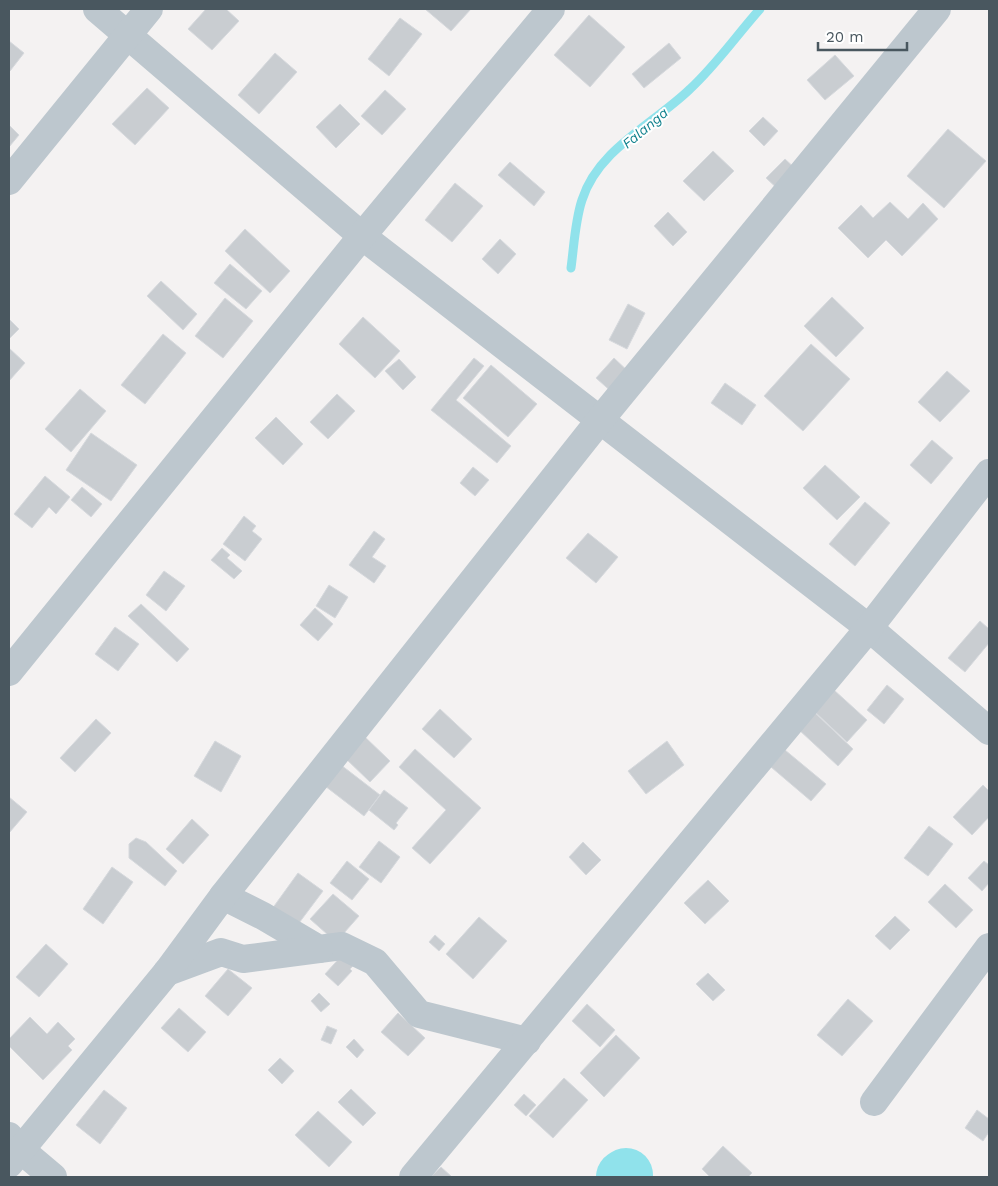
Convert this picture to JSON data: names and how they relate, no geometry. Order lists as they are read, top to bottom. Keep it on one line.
{"water":["Falanga"],"scale_bar":"20 m"}
